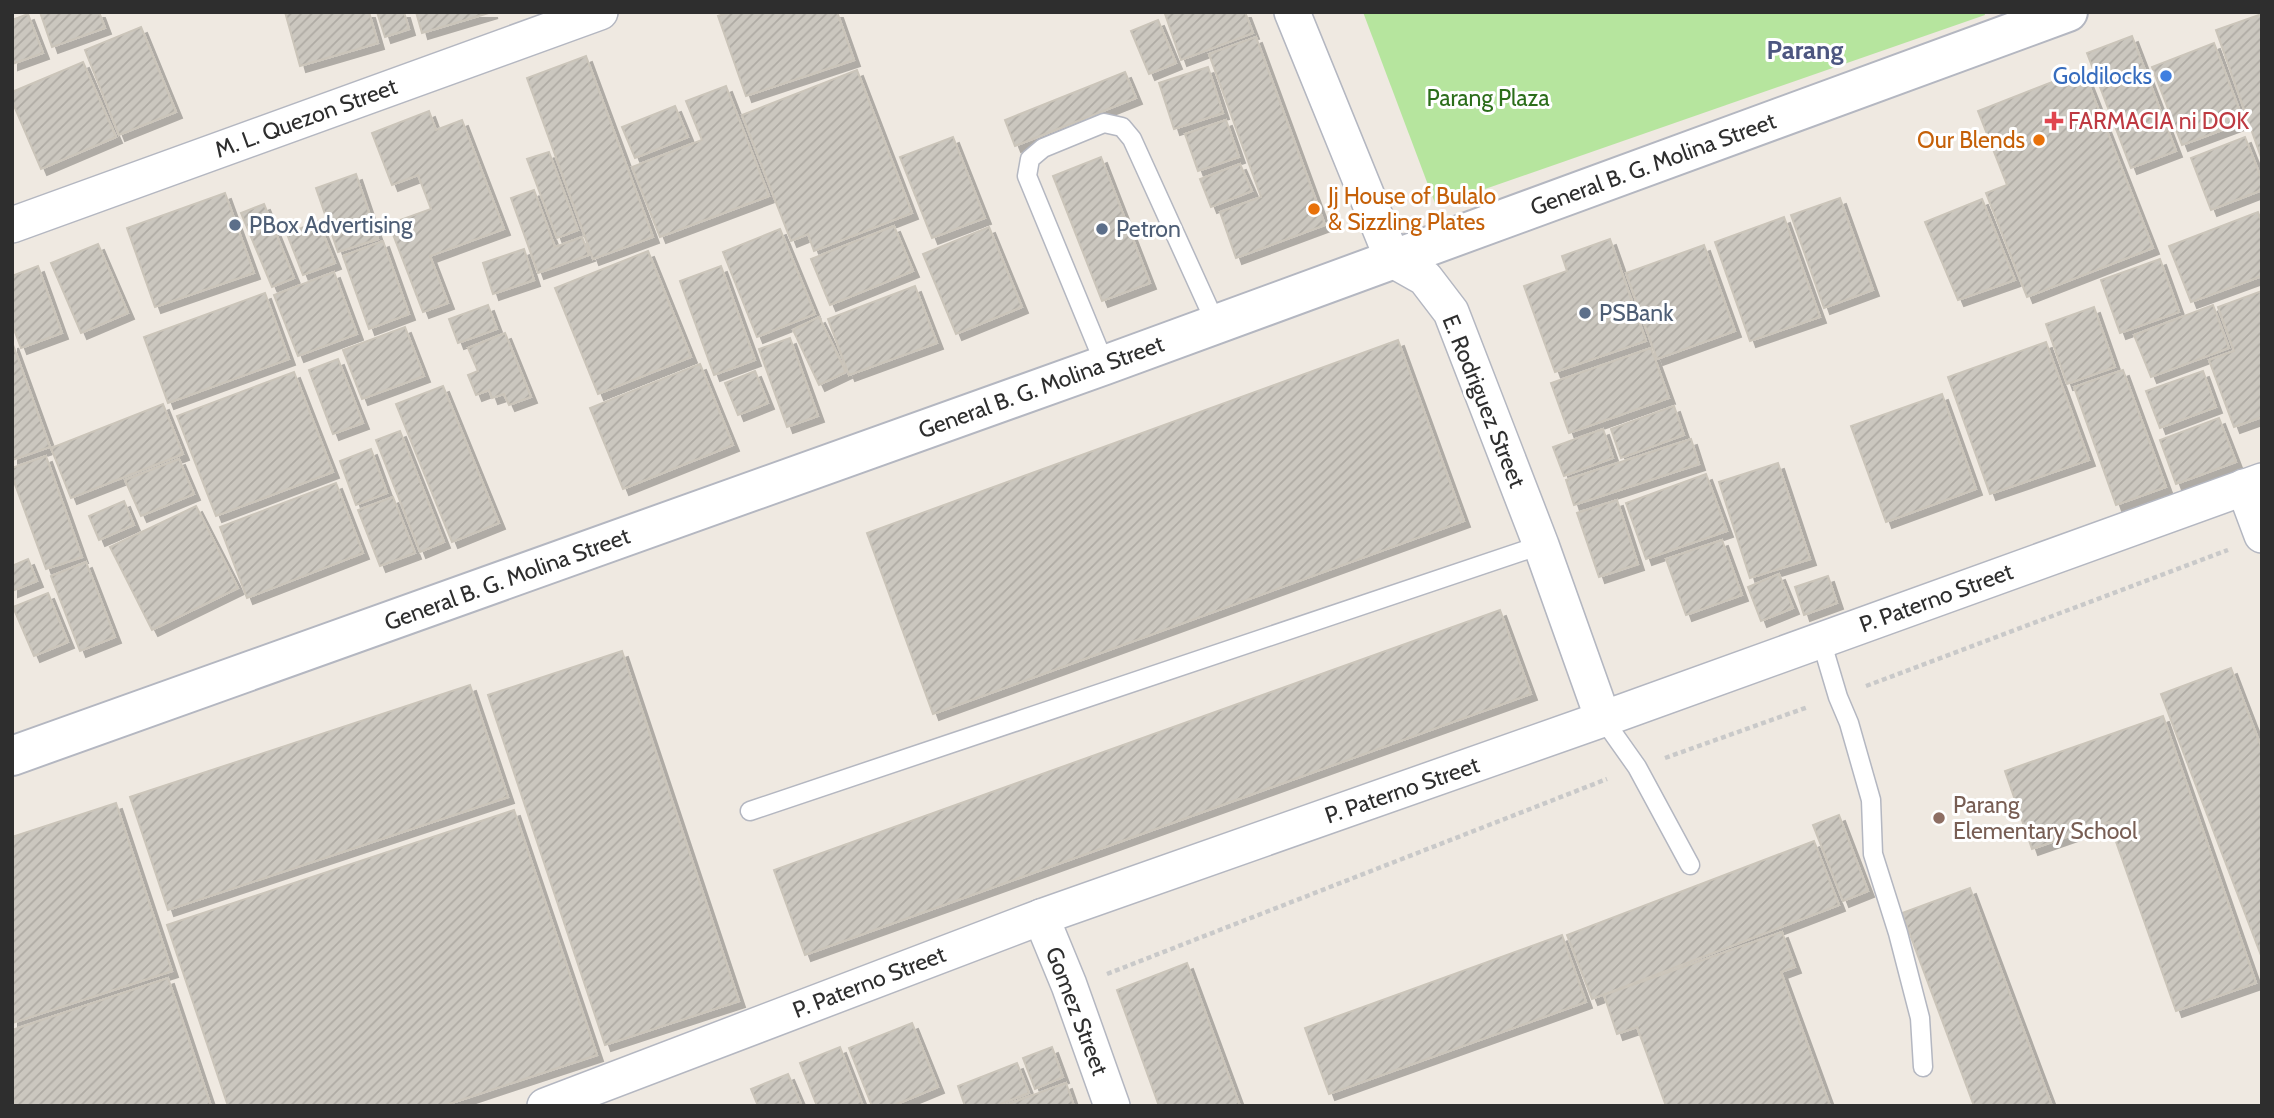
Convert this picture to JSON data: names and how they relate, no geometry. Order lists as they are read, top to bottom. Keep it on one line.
{"streets":{"street":["M. L. Quezon Street","General B. G. Molina Street","E. Rodriguez Street","P. Paterno Street","Gomez Street"]},"crossings":[["General B. G. Molina Street","E. Rodriguez Street"],["E. Rodriguez Street","P. Paterno Street"],["P. Paterno Street","Gomez Street"]],"districts":["Parang"],"parks":["Parang Plaza"],"places":{"other":["Goldilocks","Our Blends","Jj House of Bulalo & Sizzling Plates","PBox Advertising","Petron","PSBank","Parang Elementary School"],"health":["FARMACIA ni DOK"]}}
